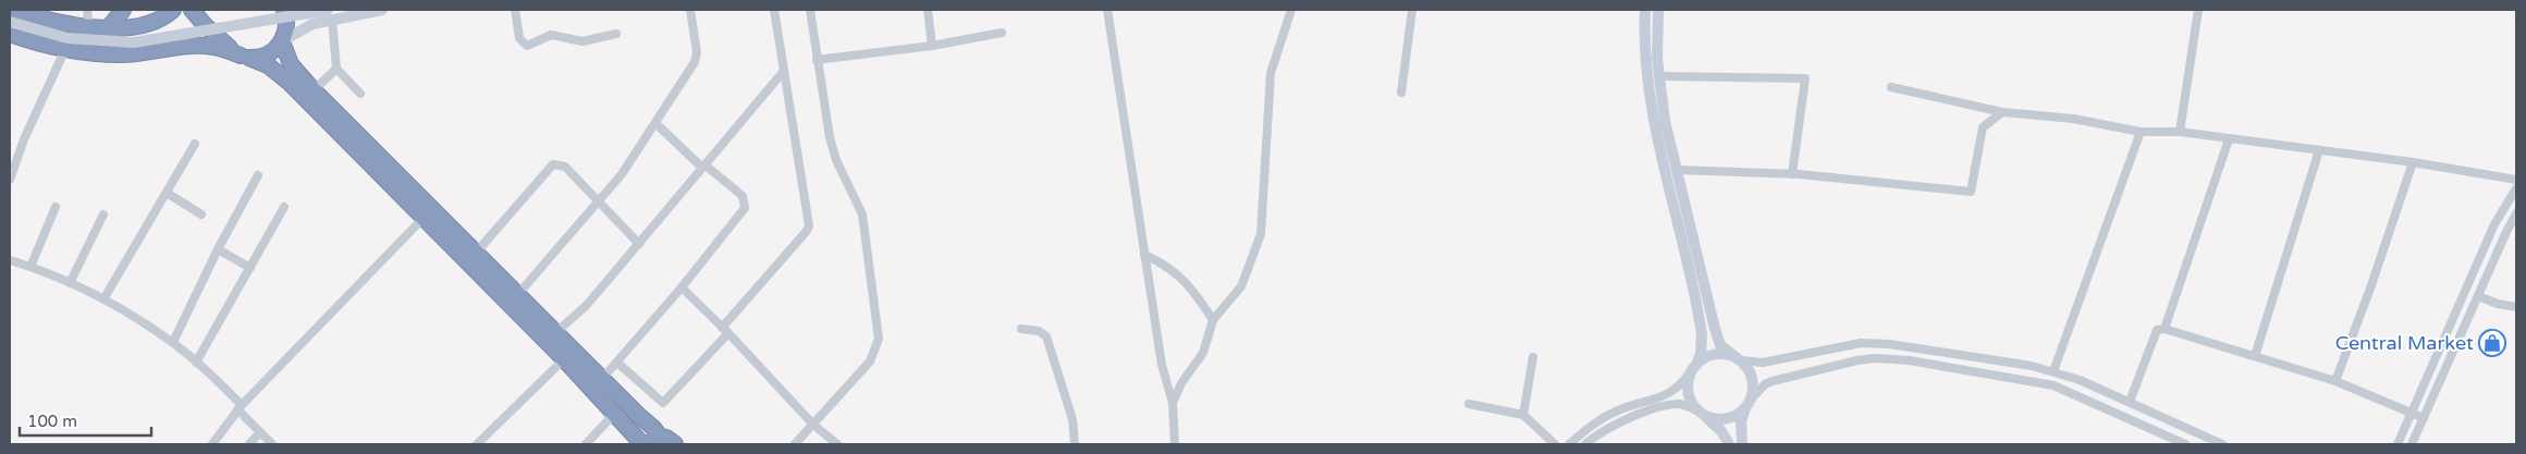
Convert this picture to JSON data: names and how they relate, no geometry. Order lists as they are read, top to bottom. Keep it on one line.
{"places":{"shop":["Central Market"]},"scale_bar":"100 m"}
